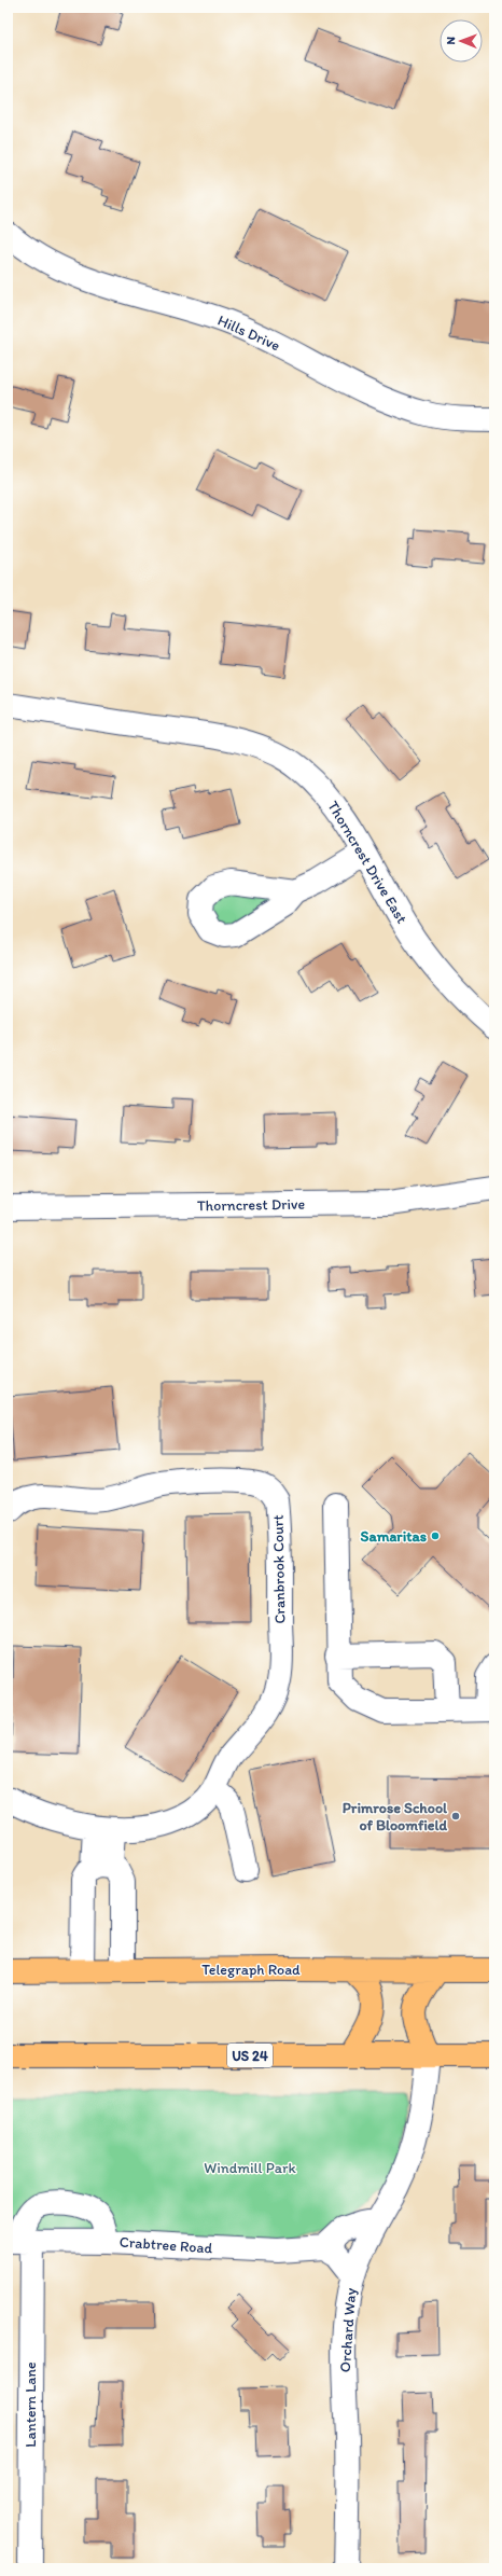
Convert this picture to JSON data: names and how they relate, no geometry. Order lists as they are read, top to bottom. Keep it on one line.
{"streets":{"highway":["Telegraph Road","US 24"],"street":["Hills Drive","Thorncrest Drive East","Thorncrest Drive","Cranbrook Court","Crabtree Road","Orchard Way","Lantern Lane"]},"crossings":[["US 24","Orchard Way"],["Crabtree Road","Lantern Lane"]],"parks":["Windmill Park"],"places":["Samaritas","Primrose School of Bloomfield"],"north":"left"}
